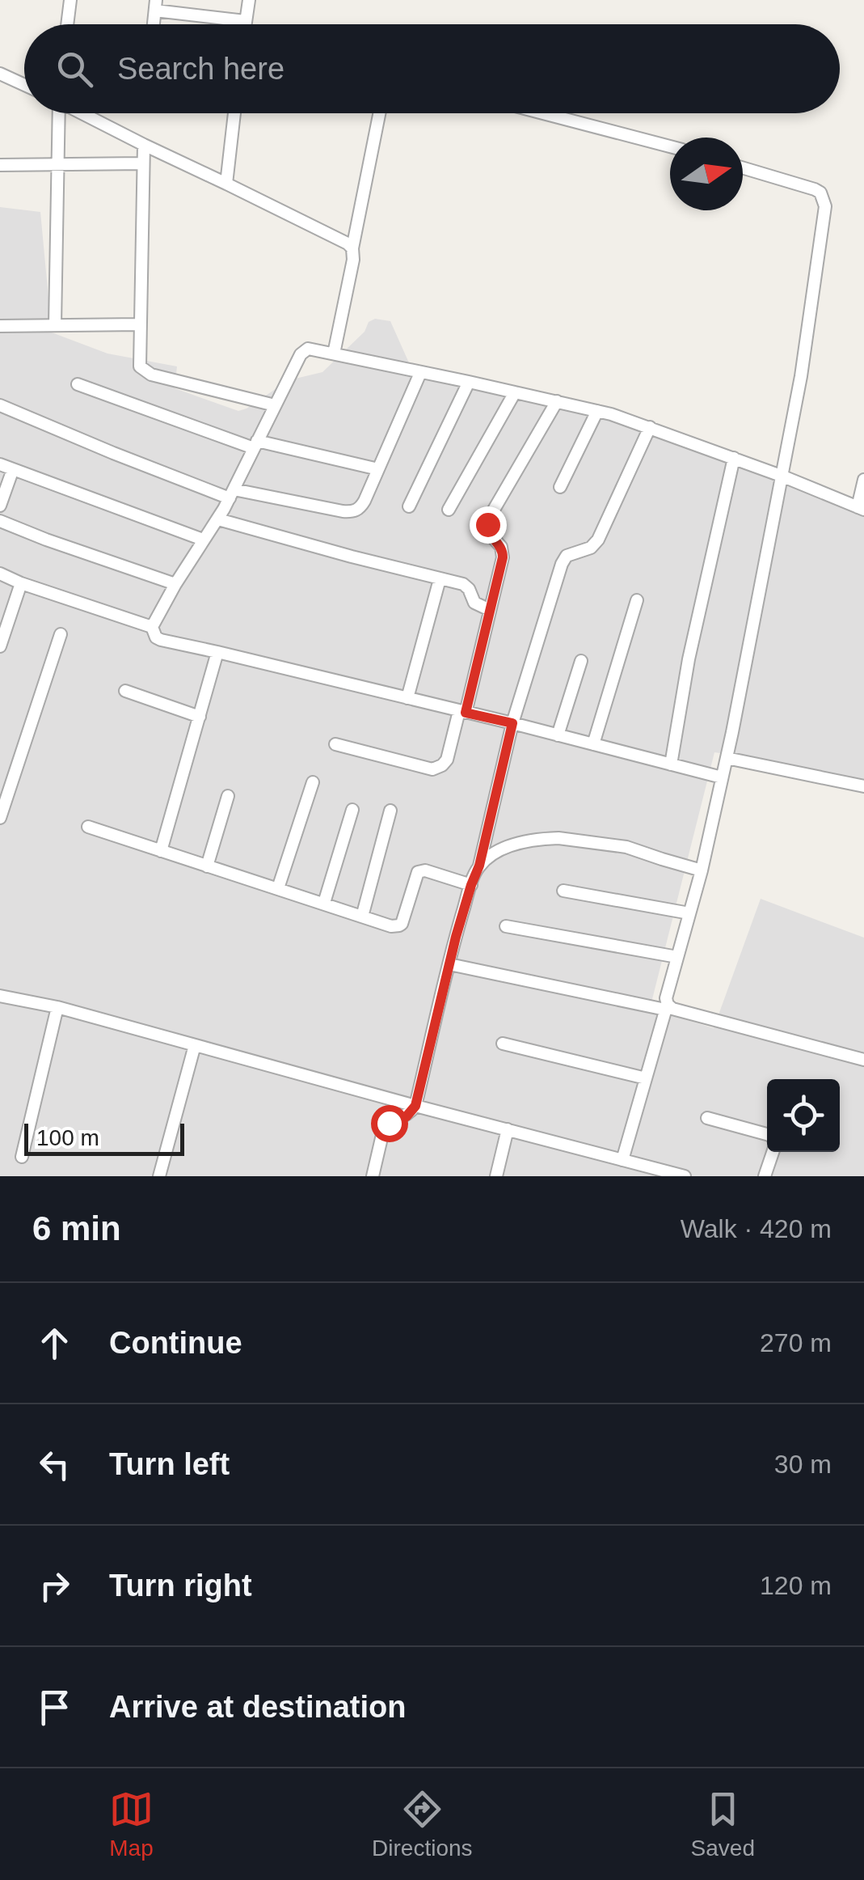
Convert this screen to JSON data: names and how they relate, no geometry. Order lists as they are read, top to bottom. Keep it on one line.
{"scale_bar":"100 m","north":"right","page":{"search":"Search here","scale":"100 m","heading":["6 min","Walk · 420 m"],"list":[["Continue","270 m"],["Turn left","30 m"],["Turn right","120 m"],"Arrive at destination"],"nav":["Map","Directions","Saved"]}}
